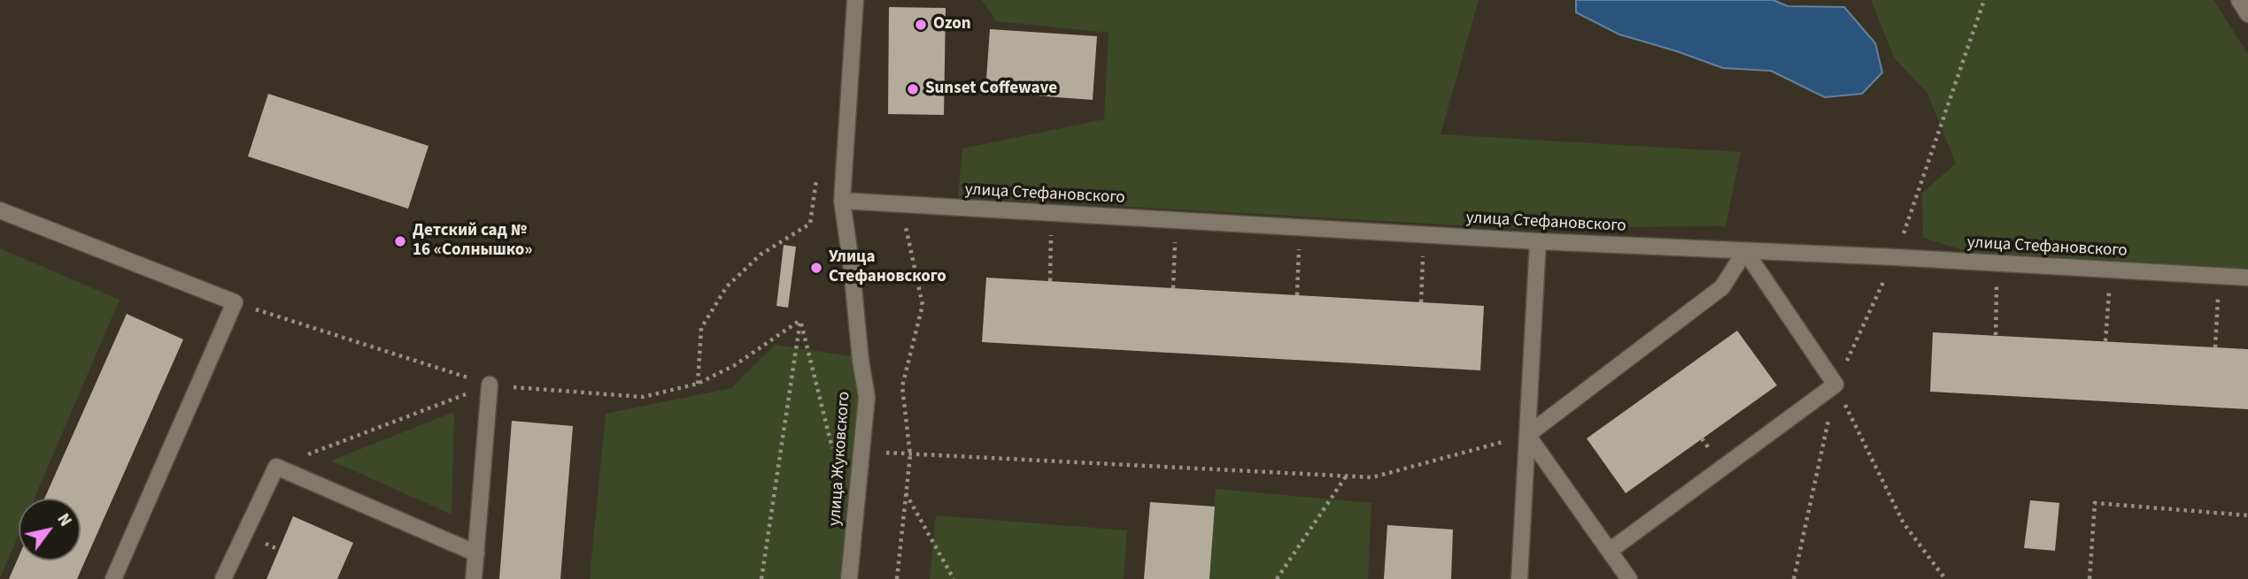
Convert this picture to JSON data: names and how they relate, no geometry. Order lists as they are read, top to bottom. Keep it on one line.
{"streets":{"street":["улица Стефановского","улица Жуковского"]},"crossings":[["улица Стефановского","улица Жуковского"]],"places":["Ozon","Sunset Coffewave","Детский сад № 16 «Солнышко»","Улица Стефановского"],"north":"top right"}
